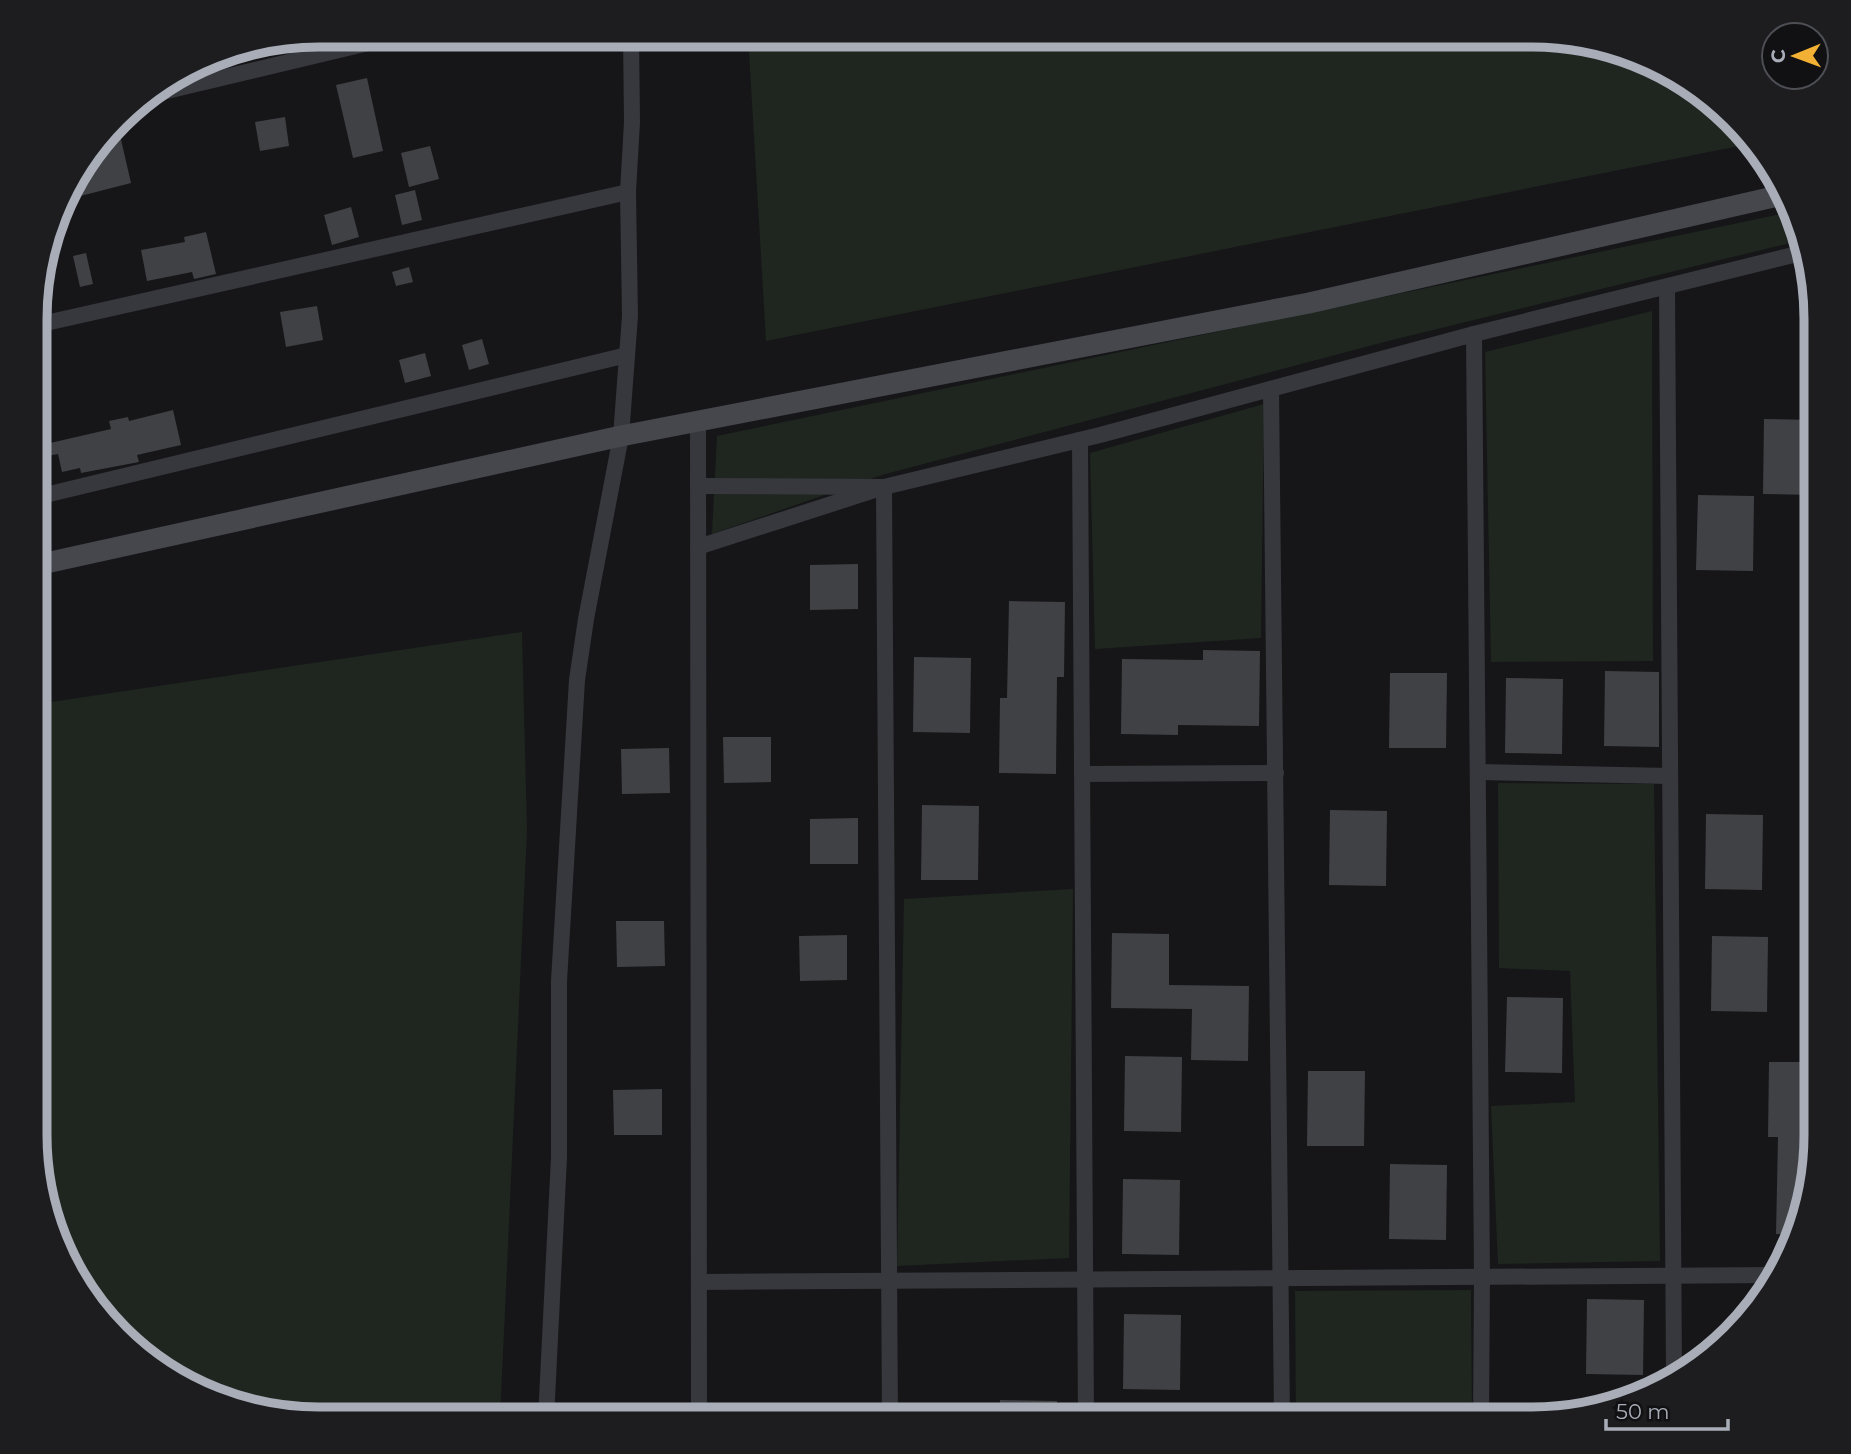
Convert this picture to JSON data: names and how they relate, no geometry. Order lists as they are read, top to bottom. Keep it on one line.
{"scale_bar":"50 m","north":"left"}
